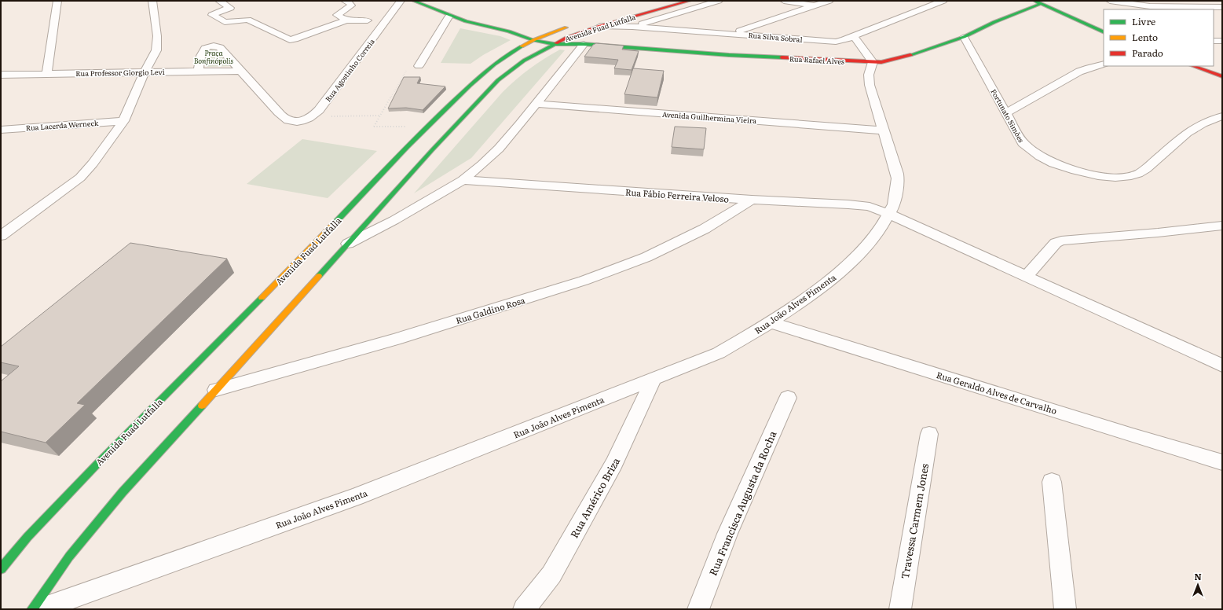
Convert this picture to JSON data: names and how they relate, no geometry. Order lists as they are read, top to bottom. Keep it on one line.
{"streets":{"main road":["Avenida Fuad Lutfalla","Rua Rafael Alves"],"street":["Rua Silva Sobral","Rua Agostinho Correia","Rua Professor Giorgio Levi","Fortunato Simões","Avenida Guilhermina Vieira","Rua Lacerda Werneck","Rua Fábio Ferreira Veloso","Rua João Alves Pimenta","Rua Galdino Rosa","Rua Geraldo Alves de Carvalho","Rua Américo Briza","Rua Francisca Augusta da Rocha","Travessa Carmem Jones"]},"crossings":[["Avenida Fuad Lutfalla","Rua Silva Sobral"],["Avenida Fuad Lutfalla","Rua Rafael Alves"],["Avenida Fuad Lutfalla","Avenida Guilhermina Vieira"],["Avenida Fuad Lutfalla","Rua Fábio Ferreira Veloso"],["Avenida Fuad Lutfalla","Rua Galdino Rosa"],["Rua Rafael Alves","Fortunato Simões"],["Rua Rafael Alves","Rua João Alves Pimenta"],["Avenida Guilhermina Vieira","Rua João Alves Pimenta"],["Rua Fábio Ferreira Veloso","Rua João Alves Pimenta"],["Rua Fábio Ferreira Veloso","Rua Galdino Rosa"],["Rua João Alves Pimenta","Rua Geraldo Alves de Carvalho"],["Rua João Alves Pimenta","Rua Américo Briza"]],"parks":["Praça Bonfinópolis"],"legend":["Livre","Lento","Parado"],"north":"top"}
